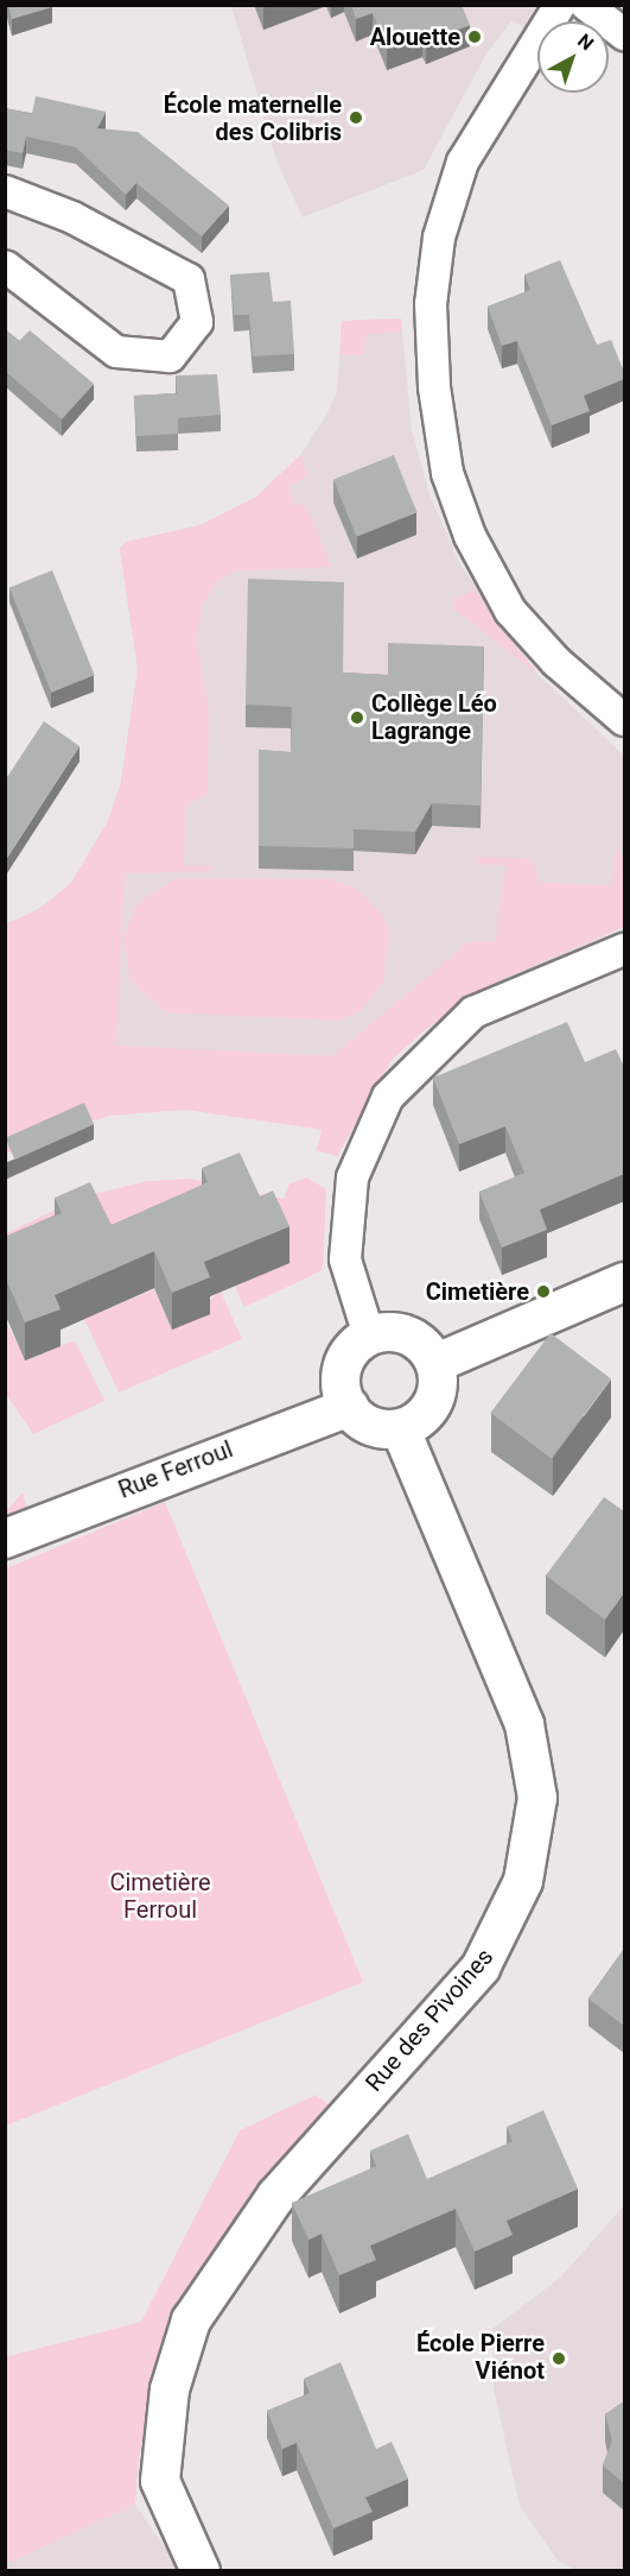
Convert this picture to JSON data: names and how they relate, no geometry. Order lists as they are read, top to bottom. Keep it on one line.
{"streets":{"street":["Rue Ferroul","Rue des Pivoines"]},"crossings":[["Rue Ferroul","Rue des Pivoines"]],"parks":["Cimetière Ferroul"],"places":["Alouette","École maternelle des Colibris","Collège Léo Lagrange","Cimetière","École Pierre Viénot"],"north":"top right"}
